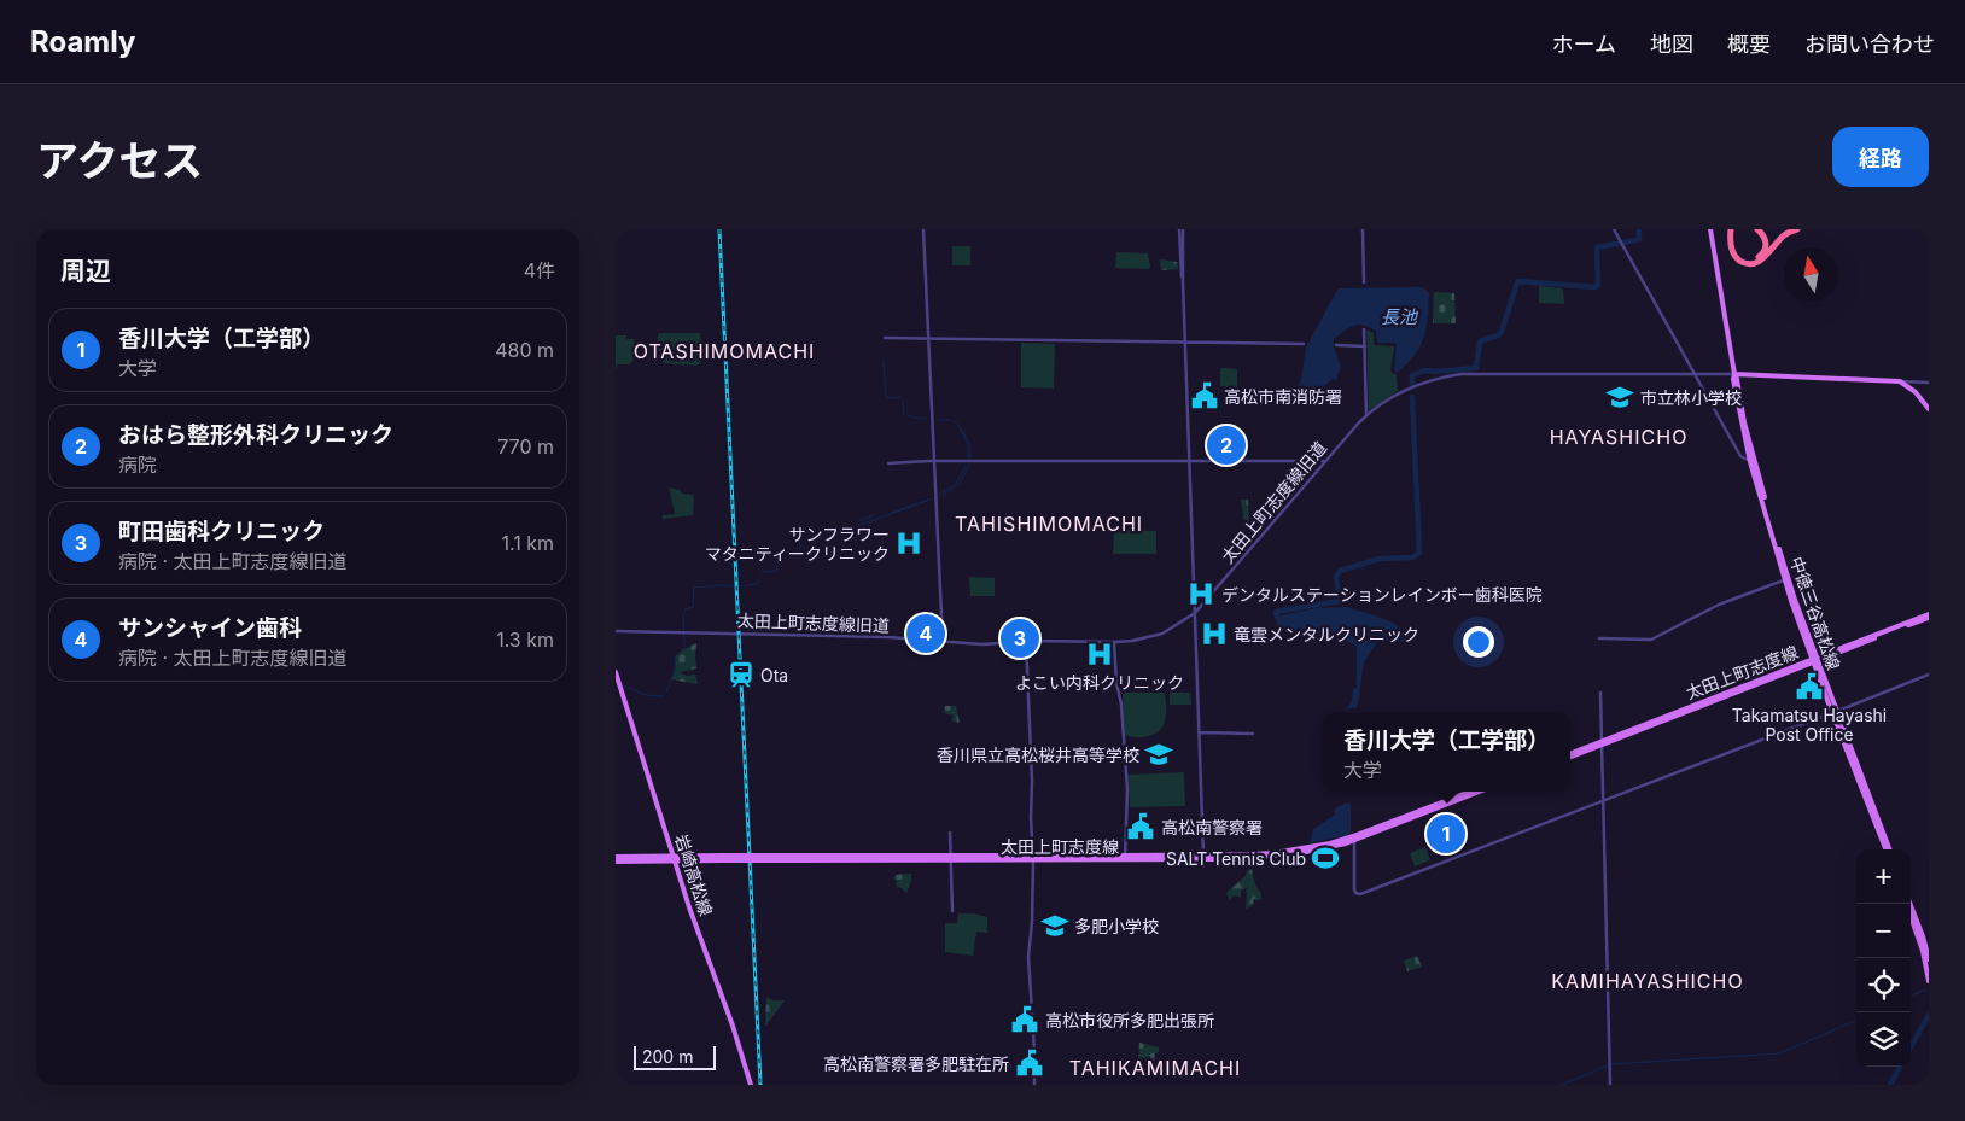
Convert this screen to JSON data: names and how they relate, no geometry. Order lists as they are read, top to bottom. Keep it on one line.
{"streets":{"main road":["中徳三谷高松線","太田上町志度線","岩崎高松線"],"street":["太田上町志度線旧道"]},"crossings":[["太田上町志度線旧道","中徳三谷高松線"],["中徳三谷高松線","太田上町志度線"],["太田上町志度線","岩崎高松線"]],"districts":["OTASHIMOMACHI","HAYASHICHO","TAHISHIMOMACHI","KAMIHAYASHICHO","TAHIKAMIMACHI"],"water":["長池"],"places":{"public building":["高松市南消防署","Takamatsu Hayashi Post Office","高松南警察署","高松市役所多肥出張所","高松南警察署多肥駐在所"],"school or university":["市立林小学校","香川県立高松桜井高等学校","多肥小学校"],"hospital":["サンフラワー マタニティークリニック","デンタルステーションレインボー歯科医院","竜雲メンタルクリニック","よこい内科クリニック"],"station":["Ota"],"sports":["SALT Tennis Club"]},"scale_bar":"200 m","north":"top","page":{"header":"Roamly","nav":["ホーム","地図","概要","お問い合わせ"],"title":"アクセス","buttons":"経路","heading":["周辺","4件"],"list":[{"mark":"1","name":"香川大学（工学部）","note":"大学","value":"480 m"},{"mark":"2","name":"おはら整形外科クリニック","note":"病院","value":"770 m"},{"mark":"3","name":"町田歯科クリニック","note":"病院 · 太田上町志度線旧道","value":"1.1 km"},{"mark":"4","name":"サンシャイン歯科","note":"病院 · 太田上町志度線旧道","value":"1.3 km"}],"pins":["2","4","3","1"],"popup":["香川大学（工学部）","大学"],"map_buttons":["+","−"],"scale":"200 m"}}
